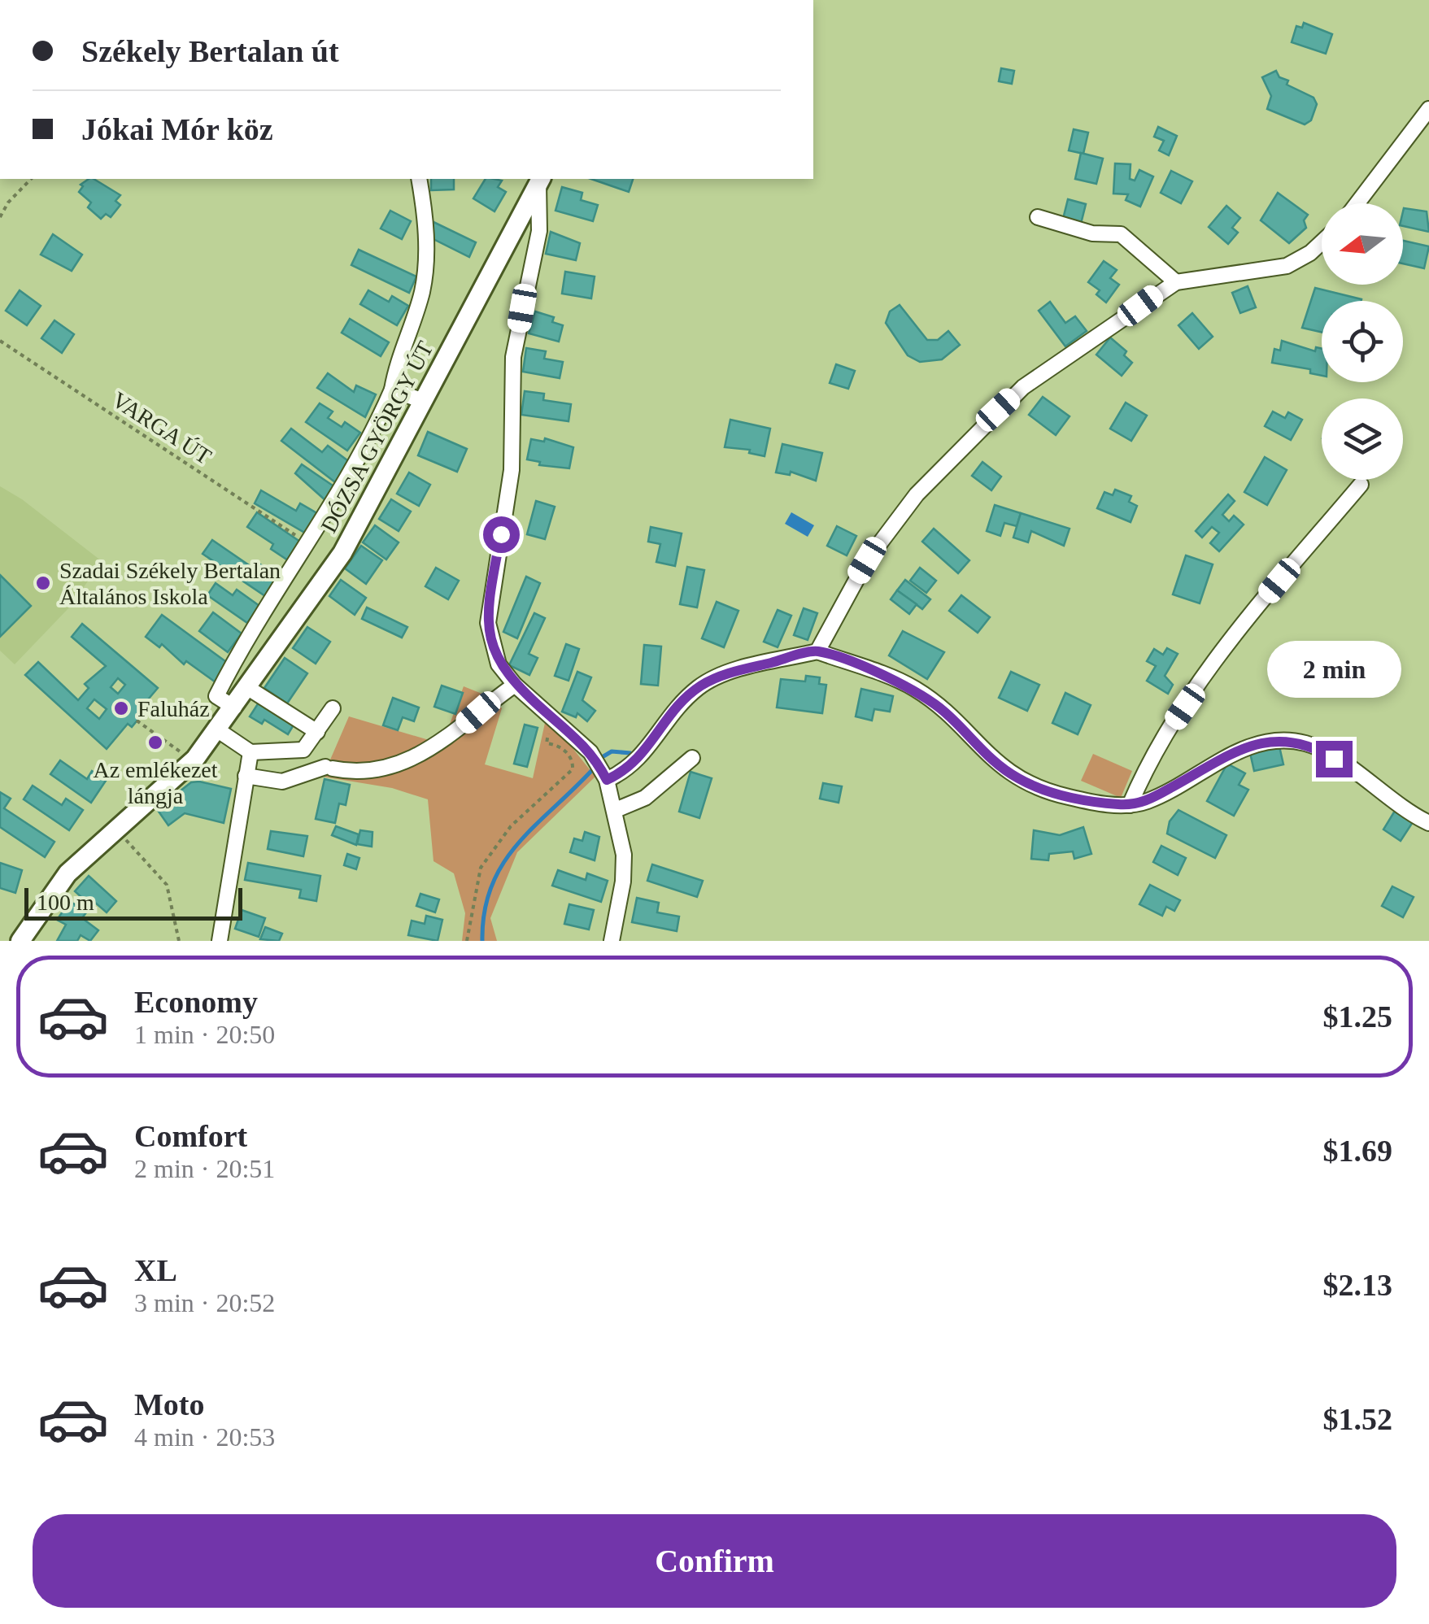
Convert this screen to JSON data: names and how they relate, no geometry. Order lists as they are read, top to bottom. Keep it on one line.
{"streets":{"main road":["DÓZSA GYÖRGY ÚT"],"path":["VARGA ÚT"]},"crossings":[["VARGA ÚT","DÓZSA GYÖRGY ÚT"]],"places":["Szadai Székely Bertalan Általános Iskola","Faluház","Az emlékezet lángja"],"scale_bar":"100 m","north":"left","page":{"banner":["Székely Bertalan út","Jókai Mór köz"],"bubble":"2 min","scale":"100 m","list":[{"name":"Economy","note":"1 min · 20:50","value":"$1.25"},{"name":"Comfort","note":"2 min · 20:51","value":"$1.69"},{"name":"XL","note":"3 min · 20:52","value":"$2.13"},{"name":"Moto","note":"4 min · 20:53","value":"$1.52"}],"buttons":"Confirm"}}
